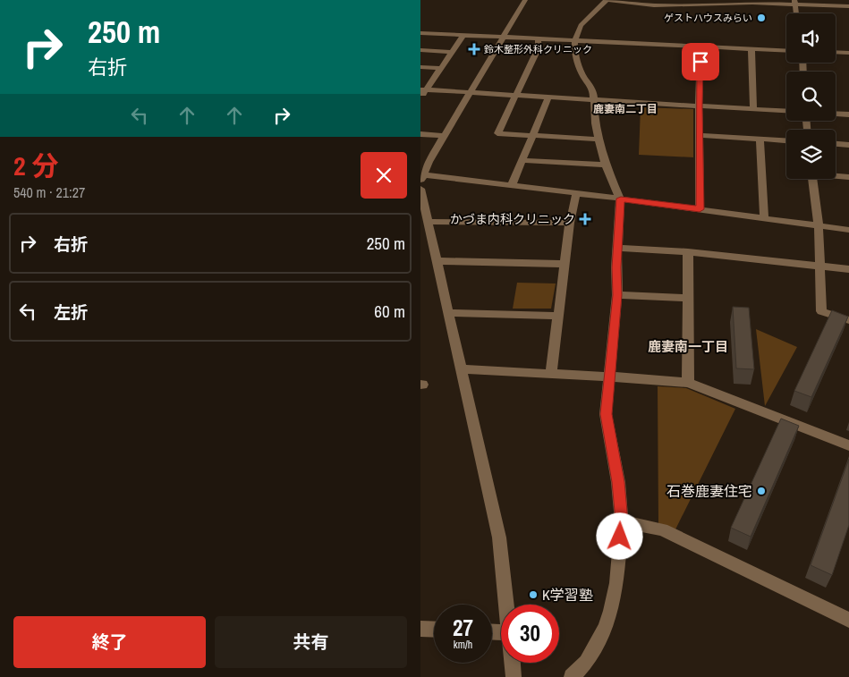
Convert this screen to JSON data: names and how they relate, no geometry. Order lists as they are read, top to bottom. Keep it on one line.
{"districts":["鹿妻南二丁目","鹿妻南一丁目"],"places":{"other":["ゲストハウスみらい","石巻鹿妻住宅","K学習塾"],"health":["鈴木整形外科クリニック","かづま内科クリニック"]},"page":{"turn":["250 m","右折"],"heading":["2 分","540 m · 21:27"],"list":[{"name":"右折","value":"250 m"},{"name":"左折","value":"60 m"}],"speed":"27 km/h","limit":"30","buttons":["終了","共有"]}}
